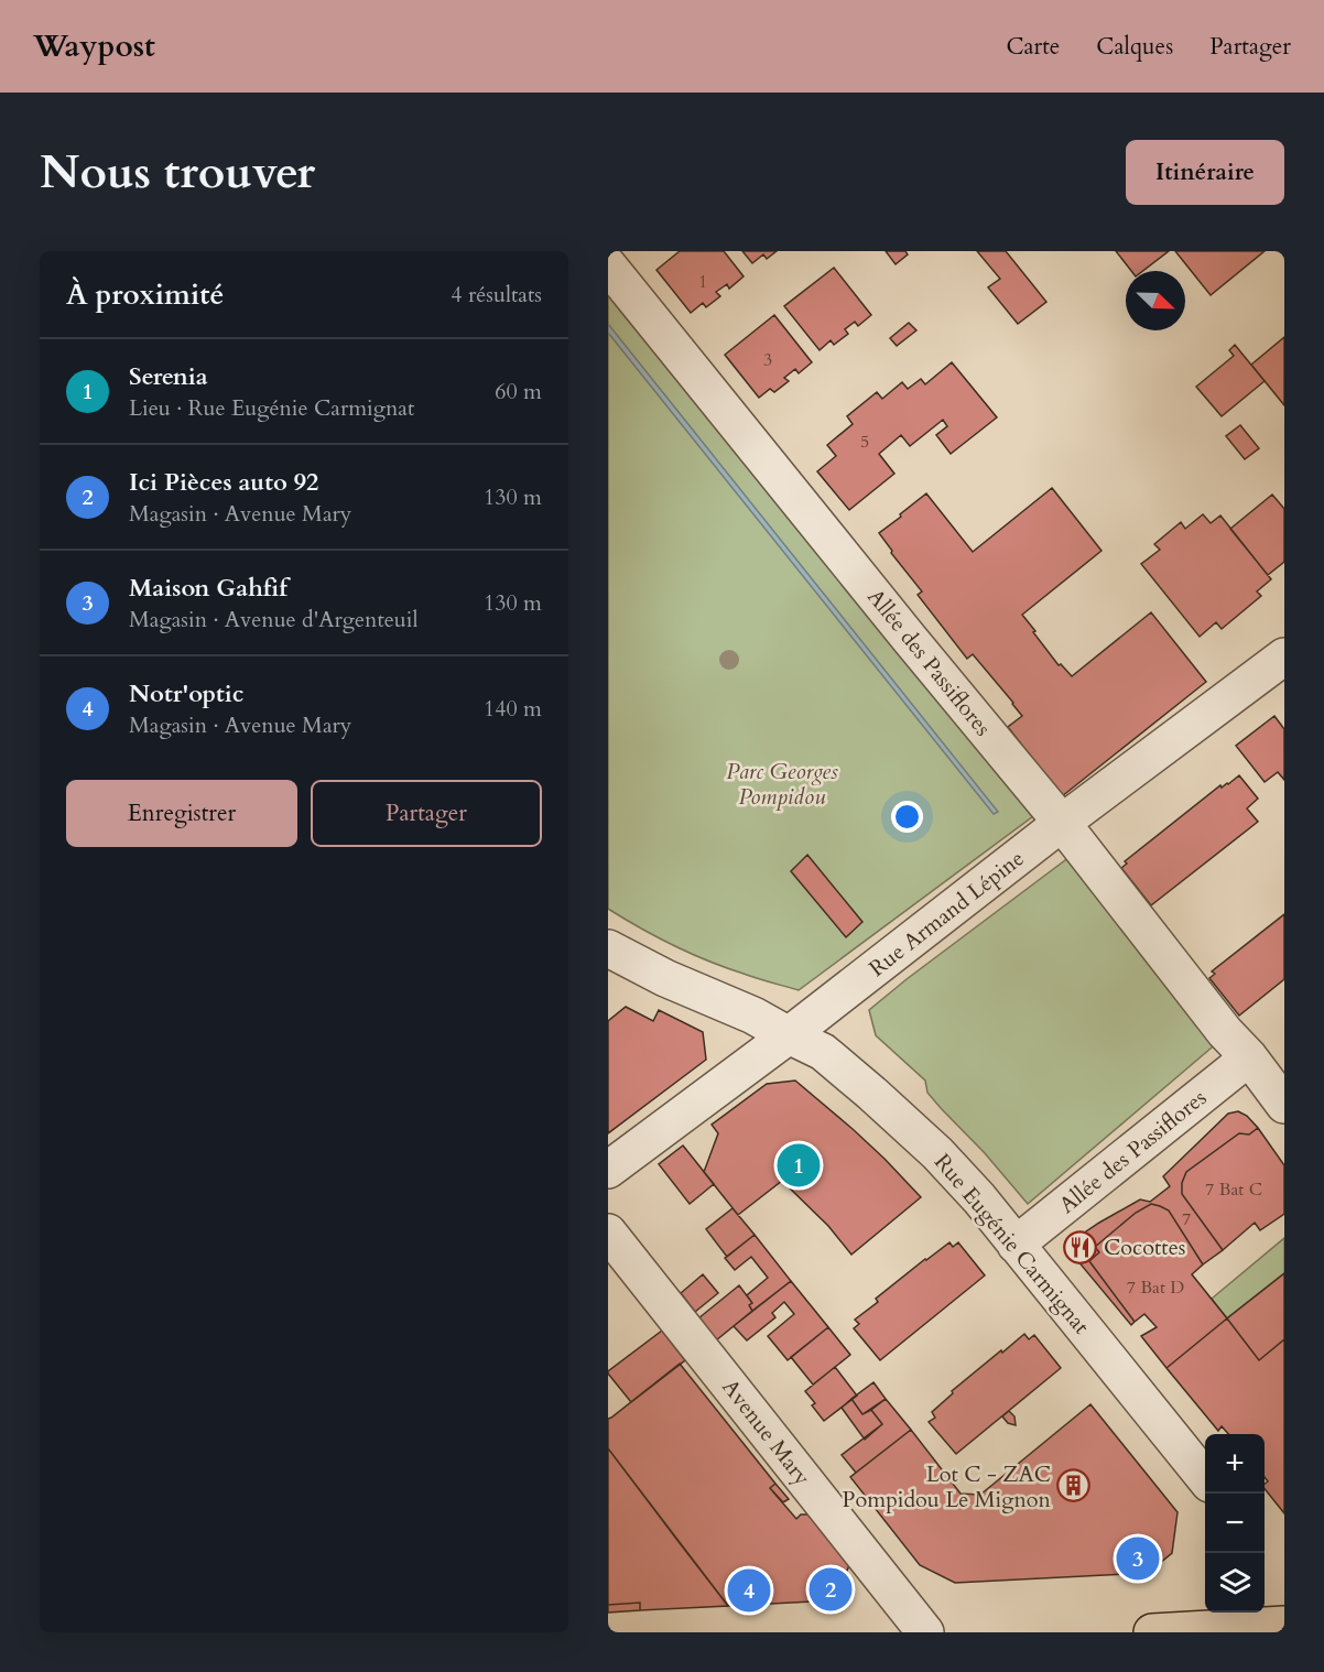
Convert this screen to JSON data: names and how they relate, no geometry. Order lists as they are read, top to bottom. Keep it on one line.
{"streets":{"street":["Allée des Passiflores","Rue Armand Lépine","Rue Eugénie Carmignat","Avenue Mary"]},"crossings":[["Allée des Passiflores","Rue Armand Lépine"],["Allée des Passiflores","Rue Eugénie Carmignat"],["Rue Armand Lépine","Rue Eugénie Carmignat"]],"parks":["Parc Georges Pompidou"],"places":{"restaurant":["Cocottes"],"building":["Lot C - ZAC Pompidou Le Mignon"]},"house_numbers":["1","3","5","7 Bat C","7","7 Bat D"],"north":"bottom right","page":{"header":"Waypost","nav":["Carte","Calques","Partager"],"buttons":["Itinéraire",["Enregistrer","Partager"]],"title":"Nous trouver","heading":["À proximité","4 résultats"],"list":[{"mark":"1","name":"Serenia","note":"Lieu · Rue Eugénie Carmignat","value":"60 m"},{"mark":"2","name":"Ici Pièces auto 92","note":"Magasin · Avenue Mary","value":"130 m"},{"mark":"3","name":"Maison Gahfif","note":"Magasin · Avenue d'Argenteuil","value":"130 m"},{"mark":"4","name":"Notr'optic","note":"Magasin · Avenue Mary","value":"140 m"}],"pins":["1","3","2","4"],"map_buttons":["+","−"]}}
